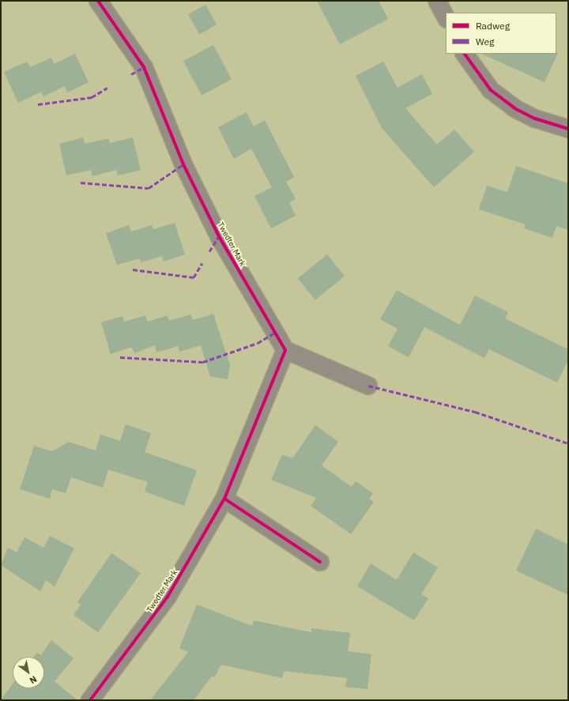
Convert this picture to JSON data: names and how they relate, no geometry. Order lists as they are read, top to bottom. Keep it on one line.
{"streets":{"street":["Twedter Mark"]},"legend":["Radweg","Weg"],"north":"bottom right"}
